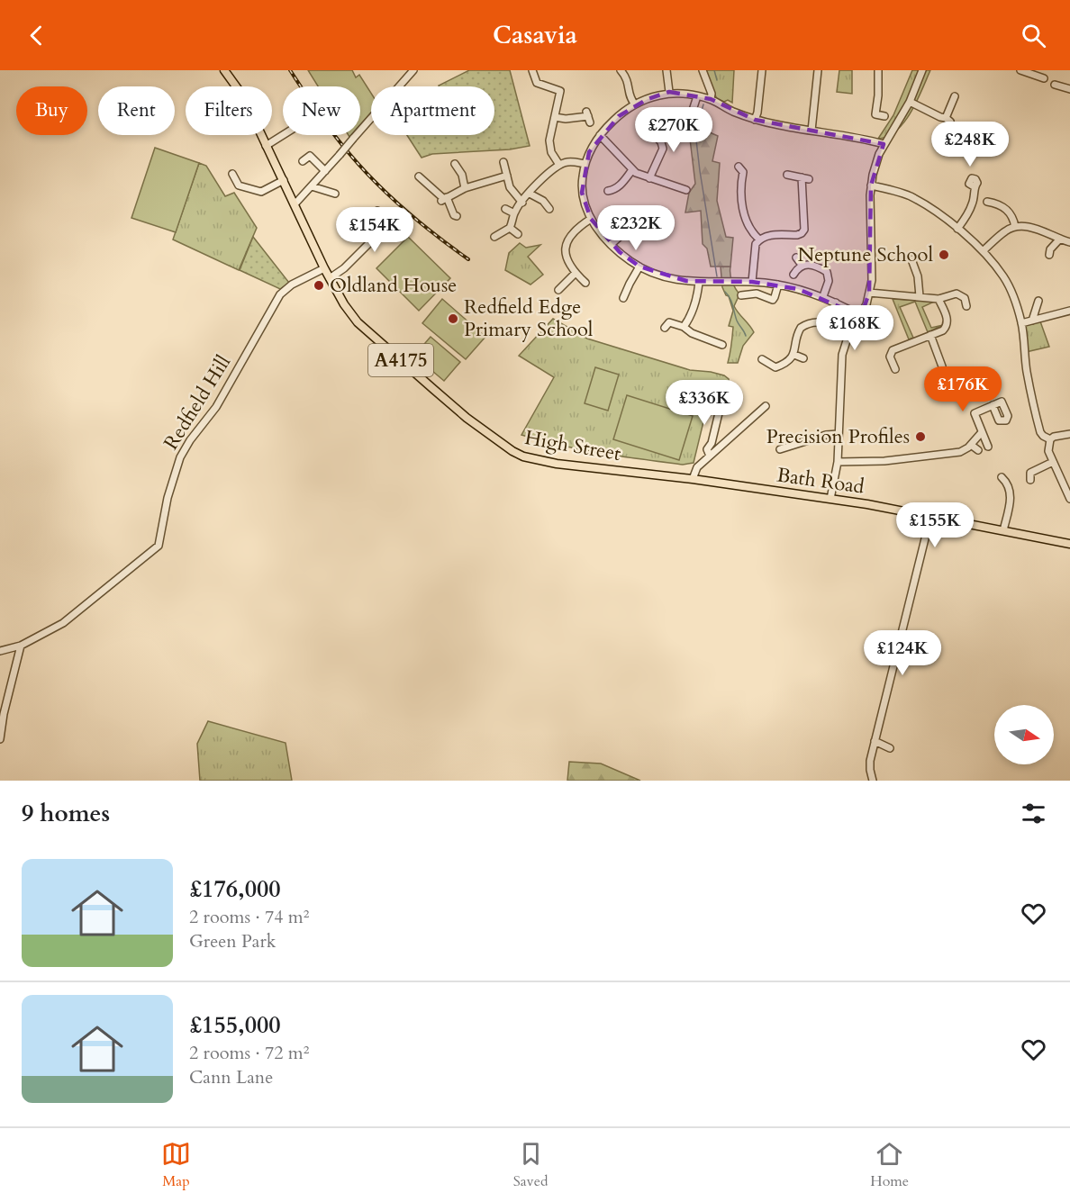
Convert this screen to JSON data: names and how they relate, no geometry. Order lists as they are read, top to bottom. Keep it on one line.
{"streets":{"main road":["A4175","High Street","Bath Road"],"street":["Redfield Hill"]},"crossings":[["Redfield Hill","High Street"],["High Street","Bath Road"]],"places":["Neptune School","Oldland House","Redfield Edge Primary School","Precision Profiles"],"north":"right","page":{"header":"Casavia","chip":["Buy","Rent","Filters","New","Apartment"],"price":["£270K","£248K","£232K","£154K","£168K","£176K","£336K","£155K","£124K"],"heading":"9 homes","list":[{"name":"£176,000","note":"2 rooms · 74 m² · Green Park"},{"name":"£155,000","note":"2 rooms · 72 m² · Cann Lane"}],"tabs":["Map","Saved","Home"]}}
